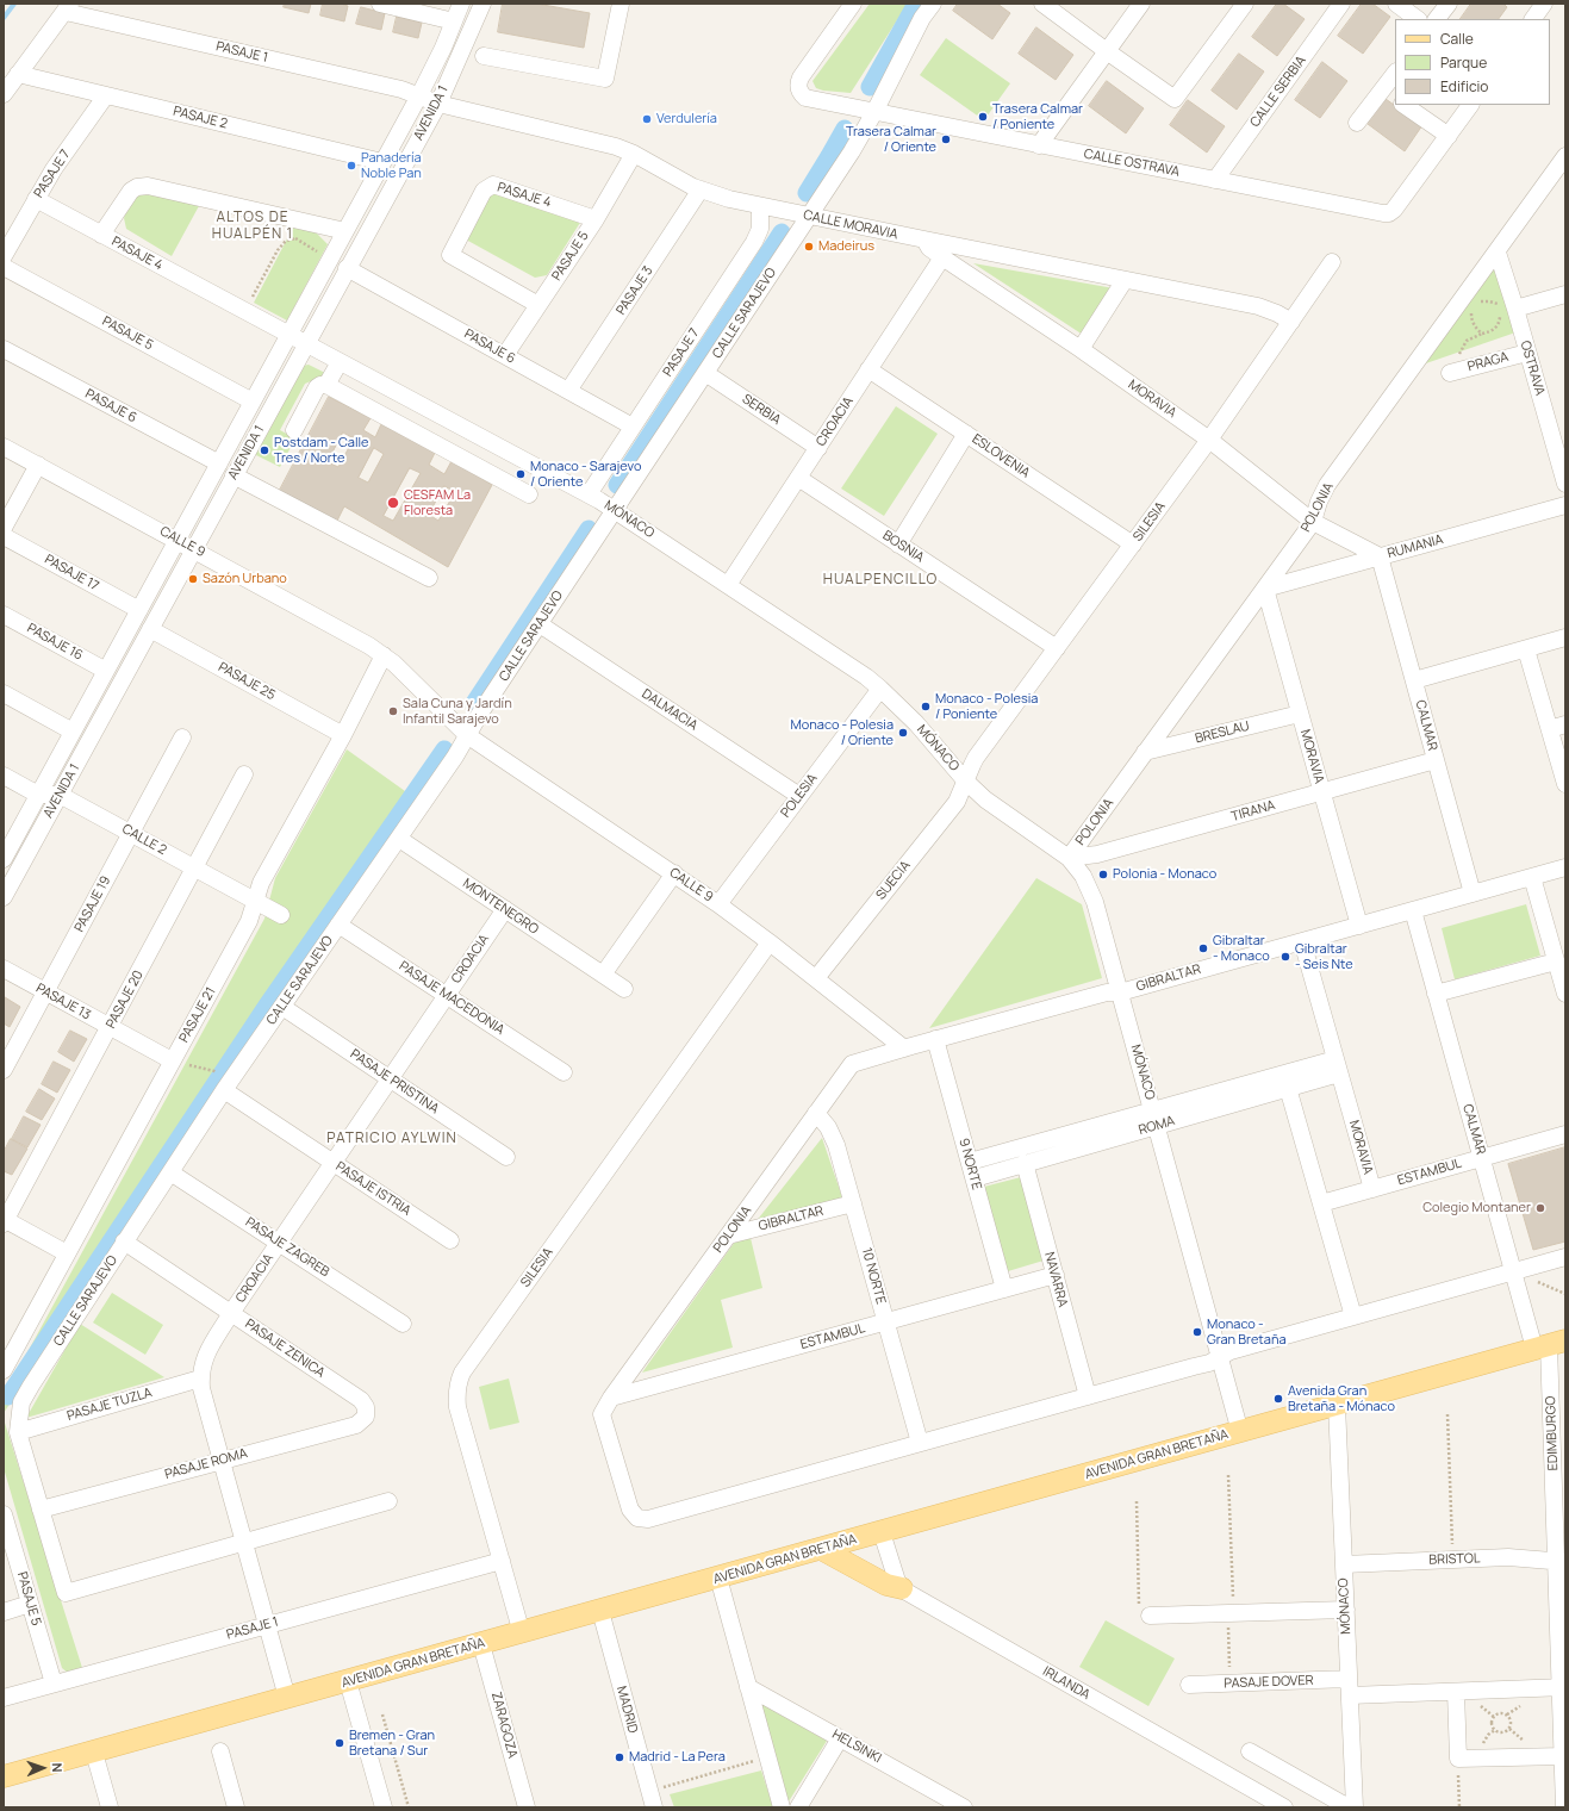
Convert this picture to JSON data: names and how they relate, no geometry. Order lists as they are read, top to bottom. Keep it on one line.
{"streets":{"main road":["AVENIDA GRAN BRETAÑA"],"street":["PASAJE 1","CALLE SERBIA","AVENIDA 1","PASAJE 2","CALLE OSTRAVA","PASAJE 7","PASAJE 4","CALLE MORAVIA","PASAJE 5","PASAJE 3","CALLE SARAJEVO","PASAJE 6","PRAGA","OSTRAVA","MORAVIA","SERBIA","CROACIA","ESLOVENIA","POLONIA","MÓNACO","SILESIA","CALLE 9","BOSNIA","RUMANIA","PASAJE 17","PASAJE 16","PASAJE 25","DALMACIA","CALMAR","BRESLAU","POLESIA","TIRANA","CALLE 2","SUECIA","PASAJE 19","MONTENEGRO","GIBRALTAR","PASAJE MACEDONIA","PASAJE 20","PASAJE 13","PASAJE 21","PASAJE PRISTINA","ROMA","9 NORTE","ESTAMBUL","PASAJE ISTRIA","PASAJE ZAGREB","10 NORTE","NAVARRA","PASAJE ZENICA","PASAJE TUZLA","EDIMBURGO","PASAJE ROMA","BRISTOL","PASAJE DOVER","IRLANDA","MADRID","ZARAGOZA","HELSINKI"]},"crossings":[["PASAJE 1","AVENIDA 1"],["PASAJE 1","CALLE MORAVIA"],["PASAJE 1","PASAJE 5"],["PASAJE 1","CROACIA"],["PASAJE 1","SILESIA"],["CALLE SERBIA","CALLE OSTRAVA"],["AVENIDA 1","PASAJE 2"],["AVENIDA 1","PASAJE 4"],["AVENIDA 1","CALLE MORAVIA"],["AVENIDA 1","PASAJE 5"],["AVENIDA 1","PASAJE 6"],["AVENIDA 1","MÓNACO"],["AVENIDA 1","CALLE 9"],["AVENIDA 1","PASAJE 17"],["AVENIDA 1","PASAJE 16"],["AVENIDA 1","PASAJE 25"],["AVENIDA 1","CALLE 2"],["PASAJE 2","PASAJE 7"],["CALLE OSTRAVA","CALLE SARAJEVO"],["PASAJE 7","PASAJE 4"],["PASAJE 7","CALLE MORAVIA"],["PASAJE 7","PASAJE 6"],["PASAJE 7","MÓNACO"],["PASAJE 4","PASAJE 5"],["PASAJE 4","MÓNACO"],["CALLE MORAVIA","PASAJE 5"],["CALLE MORAVIA","PASAJE 3"],["CALLE MORAVIA","CALLE SARAJEVO"],["CALLE MORAVIA","MORAVIA"],["CALLE MORAVIA","SILESIA"],["PASAJE 5","PASAJE 6"],["PASAJE 3","PASAJE 6"],["CALLE SARAJEVO","SERBIA"],["CALLE SARAJEVO","CROACIA"],["CALLE SARAJEVO","MÓNACO"],["CALLE SARAJEVO","CALLE 9"],["CALLE SARAJEVO","DALMACIA"],["CALLE SARAJEVO","MONTENEGRO"],["CALLE SARAJEVO","PASAJE MACEDONIA"],["CALLE SARAJEVO","PASAJE PRISTINA"],["CALLE SARAJEVO","PASAJE ISTRIA"],["CALLE SARAJEVO","PASAJE ZAGREB"],["CALLE SARAJEVO","PASAJE ZENICA"],["CALLE SARAJEVO","PASAJE TUZLA"],["CALLE SARAJEVO","PASAJE ROMA"],["PRAGA","OSTRAVA"],["OSTRAVA","POLONIA"],["MORAVIA","CROACIA"],["MORAVIA","POLONIA"],["MORAVIA","SILESIA"],["MORAVIA","RUMANIA"],["MORAVIA","CALMAR"],["MORAVIA","BRESLAU"],["MORAVIA","TIRANA"],["MORAVIA","GIBRALTAR"],["MORAVIA","ROMA"],["MORAVIA","ESTAMBUL"],["SERBIA","CROACIA"],["CROACIA","ESLOVENIA"],["CROACIA","MÓNACO"],["CROACIA","BOSNIA"],["CROACIA","MONTENEGRO"],["CROACIA","PASAJE MACEDONIA"],["CROACIA","PASAJE PRISTINA"],["CROACIA","PASAJE ISTRIA"],["CROACIA","PASAJE ZAGREB"],["CROACIA","PASAJE ZENICA"],["CROACIA","PASAJE TUZLA"],["CROACIA","AVENIDA GRAN BRETAÑA"],["CROACIA","PASAJE ROMA"],["ESLOVENIA","SILESIA"],["POLONIA","MÓNACO"],["POLONIA","RUMANIA"],["POLONIA","BRESLAU"],["POLONIA","TIRANA"],["POLONIA","GIBRALTAR"],["POLONIA","ESTAMBUL"],["POLONIA","10 NORTE"],["MÓNACO","SILESIA"],["MÓNACO","POLESIA"],["MÓNACO","TIRANA"],["MÓNACO","SUECIA"],["MÓNACO","GIBRALTAR"],["MÓNACO","ROMA"],["MÓNACO","AVENIDA GRAN BRETAÑA"],["MÓNACO","BRISTOL"],["MÓNACO","PASAJE DOVER"],["SILESIA","CALLE 9"],["SILESIA","BOSNIA"],["SILESIA","SUECIA"],["SILESIA","AVENIDA GRAN BRETAÑA"],["CALLE 9","POLESIA"],["CALLE 9","SUECIA"],["CALLE 9","GIBRALTAR"],["CALLE 9","PASAJE 21"],["RUMANIA","CALMAR"],["PASAJE 25","PASAJE 21"],["DALMACIA","POLESIA"],["CALMAR","TIRANA"],["CALMAR","GIBRALTAR"],["CALMAR","ESTAMBUL"],["CALMAR","EDIMBURGO"],["CALMAR","AVENIDA GRAN BRETAÑA"],["CALLE 2","PASAJE 19"],["CALLE 2","PASAJE 20"],["CALLE 2","PASAJE 21"],["PASAJE 19","PASAJE 13"],["GIBRALTAR","9 NORTE"],["GIBRALTAR","10 NORTE"],["PASAJE 20","PASAJE 13"],["PASAJE 13","PASAJE 21"],["ROMA","9 NORTE"],["ROMA","NAVARRA"],["9 NORTE","ESTAMBUL"],["ESTAMBUL","10 NORTE"],["ESTAMBUL","NAVARRA"],["PASAJE ZENICA","PASAJE ROMA"],["EDIMBURGO","AVENIDA GRAN BRETAÑA"],["EDIMBURGO","BRISTOL"],["AVENIDA GRAN BRETAÑA","MADRID"],["AVENIDA GRAN BRETAÑA","ZARAGOZA"]],"districts":["ALTOS DE HUALPÉN 1","HUALPENCILLO","PATRICIO AYLWIN"],"places":["Trasera Calmar / Poniente","Verdulería","Trasera Calmar / Oriente","Panadería Noble Pan","Madeirus","Postdam - Calle Tres / Norte","Monaco - Sarajevo / Oriente","CESFAM La Floresta","Sazón Urbano","Monaco - Polesia / Poniente","Sala Cuna y Jardín Infantil Sarajevo","Monaco - Polesia / Oriente","Polonia - Monaco","Gibraltar - Monaco","Gibraltar - Seis Nte","Colegio Montaner","Monaco - Gran Bretaña","Avenida Gran Bretaña - Mónaco","Bremen - Gran Bretana / Sur","Madrid - La Pera"],"legend":["Calle","Parque","Edificio"],"north":"right"}
